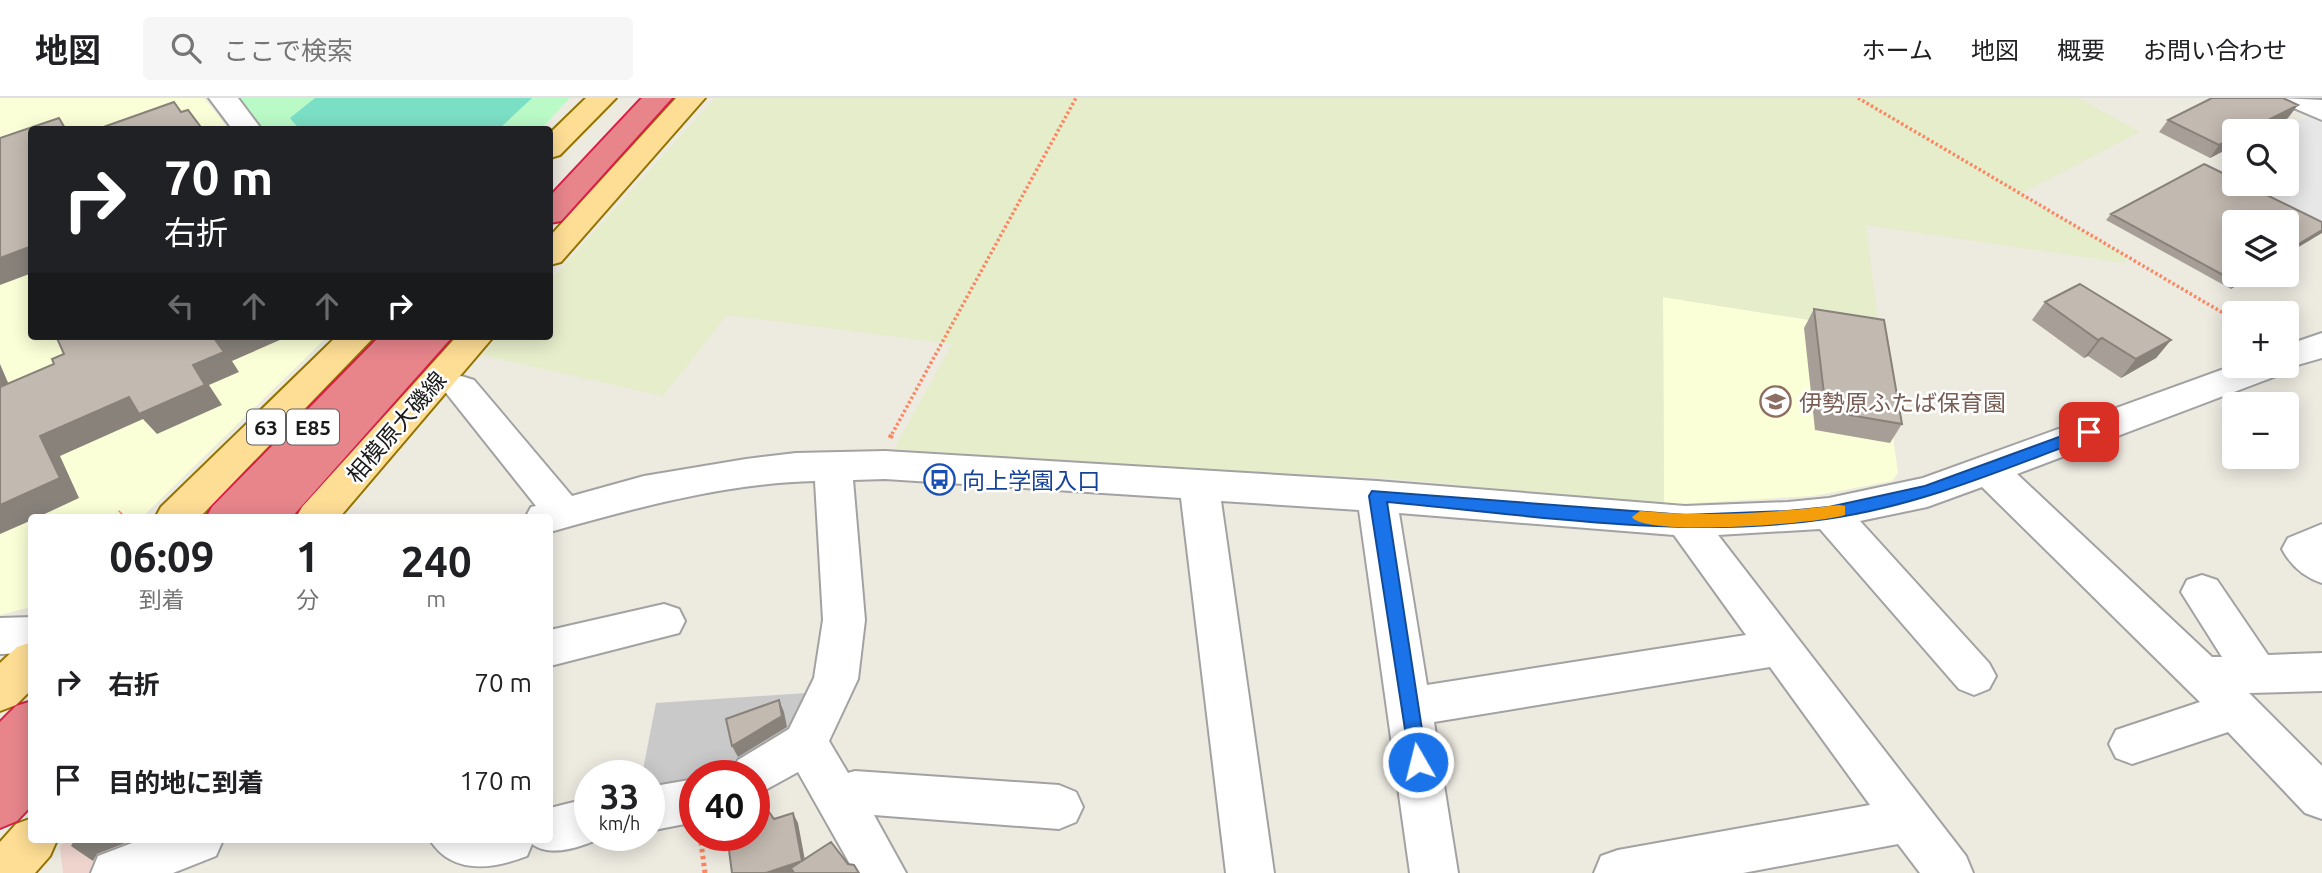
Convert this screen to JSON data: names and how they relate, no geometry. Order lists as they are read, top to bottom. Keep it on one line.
{"streets":{"highway":["E85"],"main road":["63","相模原大磯線"]},"places":{"school or university":["伊勢原ふたば保育園"],"bus stop":["向上学園入口"]},"page":{"header":"地図","search":"ここで検索","nav":["ホーム","地図","概要","お問い合わせ"],"map_buttons":["+","−"],"turn":["70 m","右折"],"eta":["06:09","到着","1","分","240","m"],"list":[{"name":"右折","value":"70 m"},{"name":"目的地に到着","value":"170 m"}],"speed":"33 km/h","limit":"40"}}
